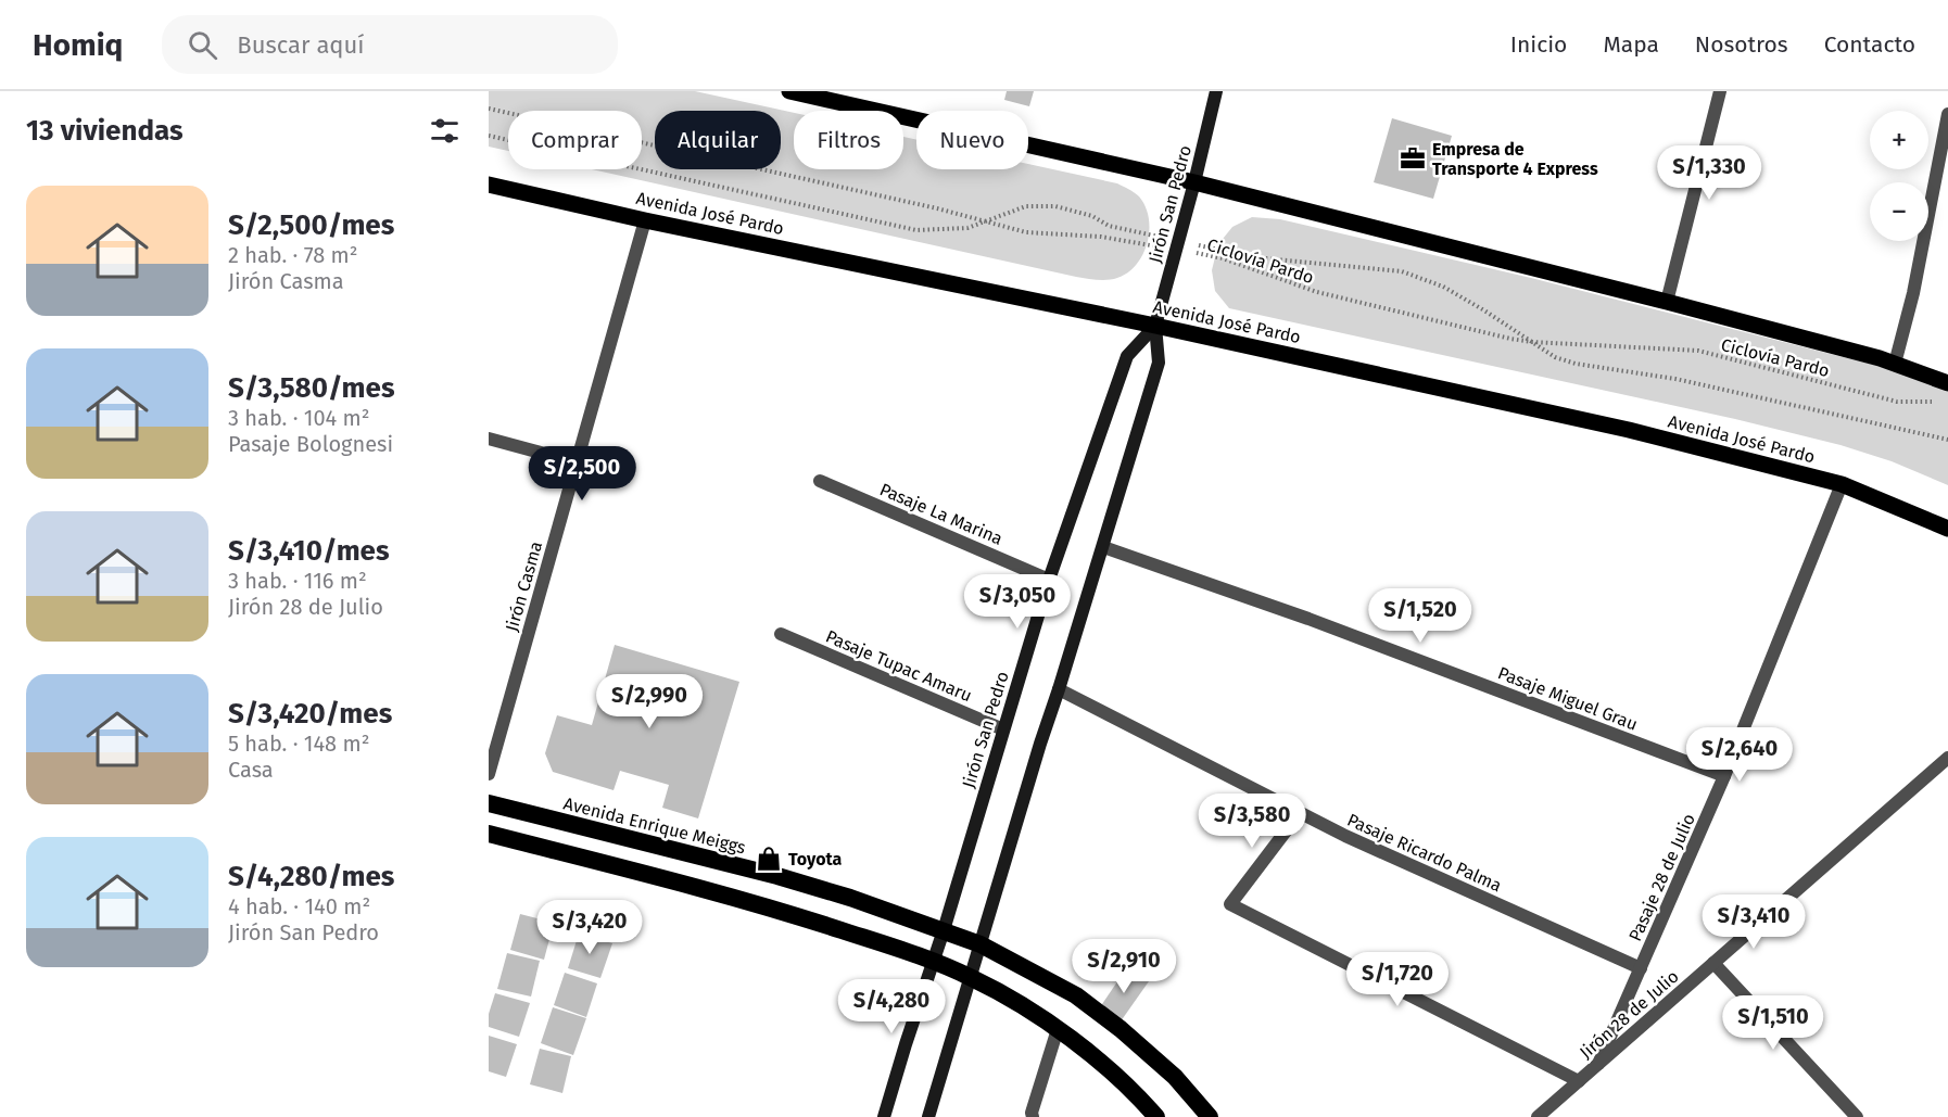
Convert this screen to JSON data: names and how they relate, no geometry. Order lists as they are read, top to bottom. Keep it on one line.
{"streets":{"highway":["Avenida Enrique Meiggs"],"main road":["Jirón San Pedro","Avenida José Pardo"],"street":["Pasaje La Marina","Jirón Casma","Pasaje Tupac Amaru","Pasaje Miguel Grau","Pasaje Ricardo Palma","Pasaje 28 de Julio","Jirón 28 de Julio"],"path":["Ciclovía Pardo"]},"crossings":[["Jirón San Pedro","Avenida José Pardo"],["Jirón San Pedro","Ciclovía Pardo"],["Jirón San Pedro","Pasaje La Marina"],["Jirón San Pedro","Pasaje Tupac Amaru"],["Jirón San Pedro","Pasaje Miguel Grau"],["Jirón San Pedro","Avenida Enrique Meiggs"],["Jirón San Pedro","Pasaje Ricardo Palma"],["Avenida José Pardo","Jirón Casma"],["Avenida José Pardo","Pasaje 28 de Julio"],["Pasaje Miguel Grau","Pasaje 28 de Julio"],["Pasaje Ricardo Palma","Pasaje 28 de Julio"],["Pasaje 28 de Julio","Jirón 28 de Julio"]],"places":{"office":["Empresa de Transporte 4 Express"],"shop":["Toyota"]},"page":{"header":"Homiq","search":"Buscar aquí","nav":["Inicio","Mapa","Nosotros","Contacto"],"heading":"13 viviendas","map_buttons":["+","−"],"chip":["Comprar","Alquilar","Filtros","Nuevo"],"price":["S/1,330","S/2,500","S/3,050","S/1,520","S/2,990","S/2,640","S/3,580","S/3,410","S/3,420","S/2,910","S/1,720","S/4,280","S/1,510"],"list":[{"name":"S/2,500/mes","note":"2 hab. · 78 m² · Jirón Casma"},{"name":"S/3,580/mes","note":"3 hab. · 104 m² · Pasaje Bolognesi"},{"name":"S/3,410/mes","note":"3 hab. · 116 m² · Jirón 28 de Julio"},{"name":"S/3,420/mes","note":"5 hab. · 148 m² · Casa"},{"name":"S/4,280/mes","note":"4 hab. · 140 m² · Jirón San Pedro"}]}}
